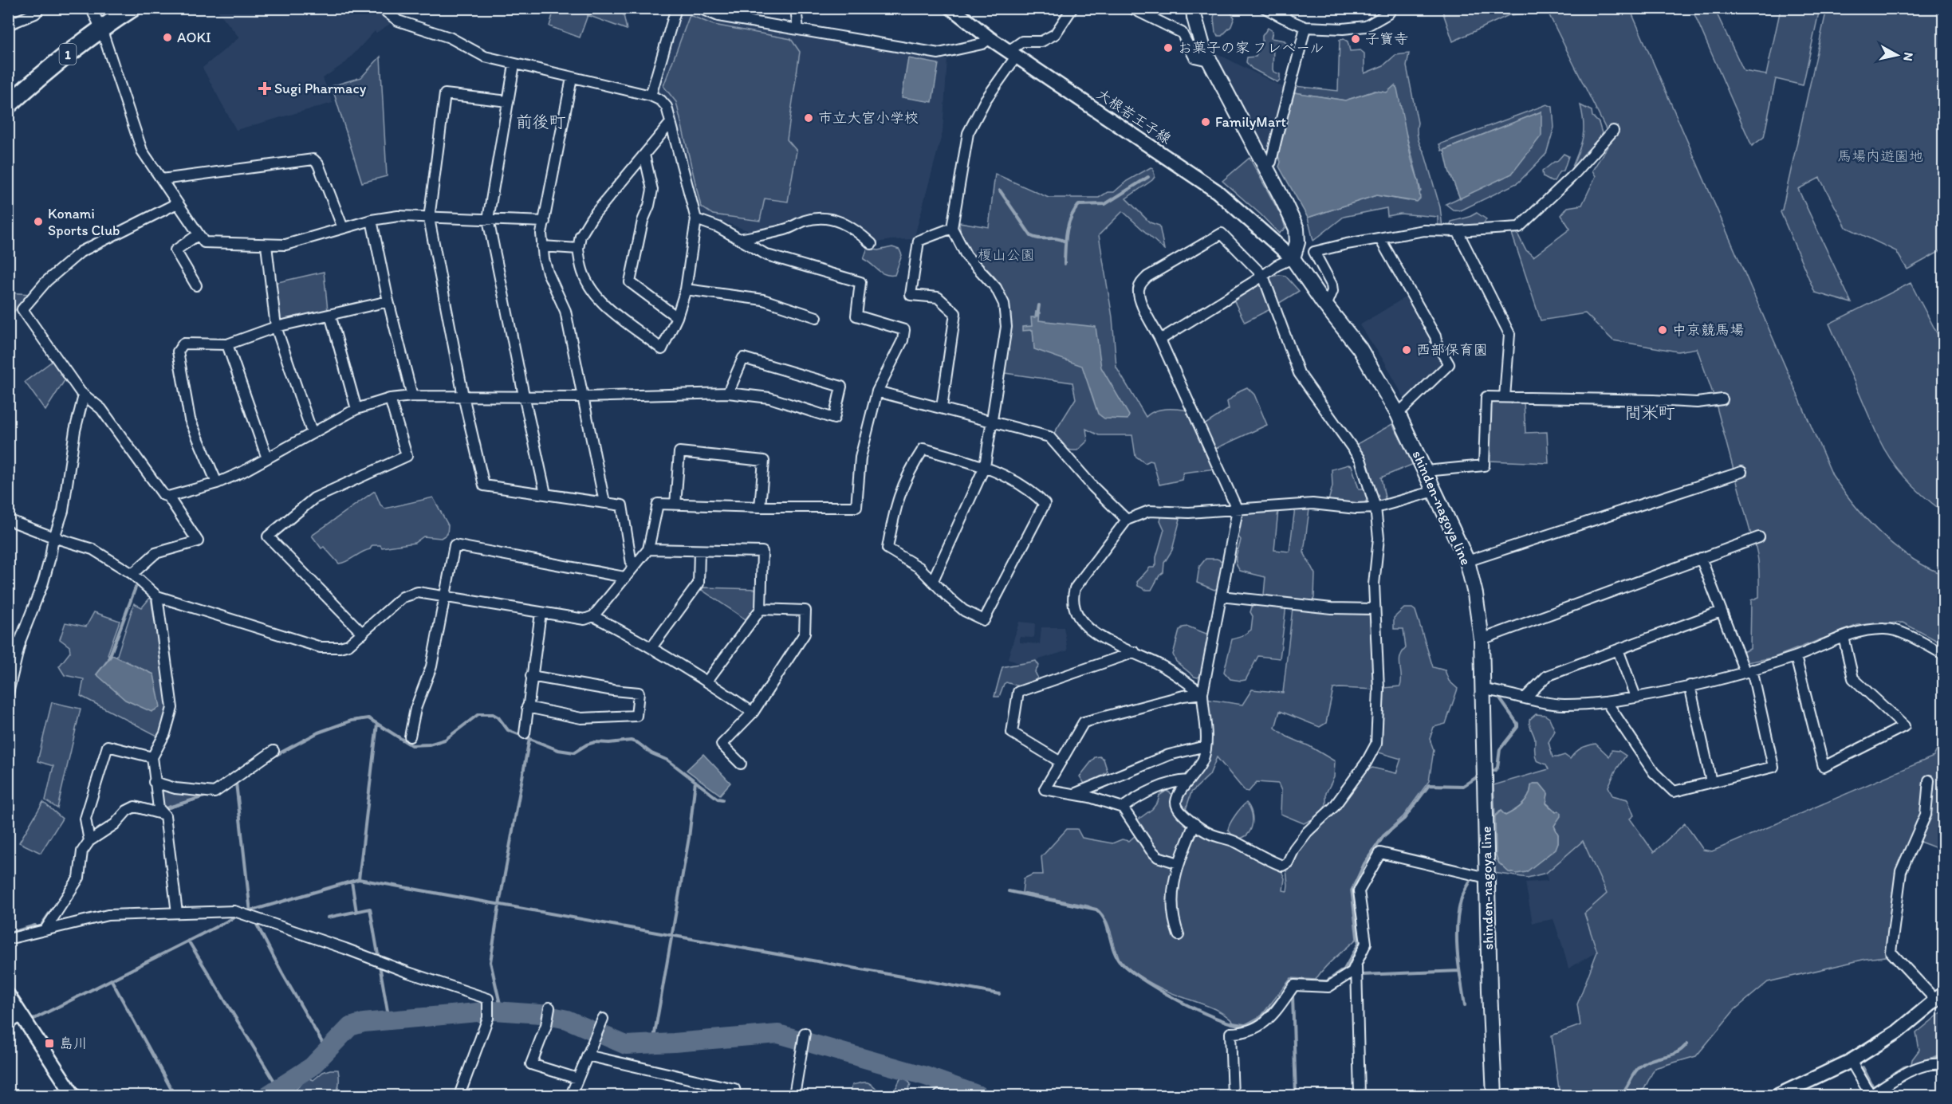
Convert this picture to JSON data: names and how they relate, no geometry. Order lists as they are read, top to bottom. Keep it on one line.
{"streets":{"highway":["1"],"main road":["shinden-nagoya line"],"street":["大根若王子線"]},"crossings":[["大根若王子線","shinden-nagoya line"]],"districts":["前後町","間米町"],"parks":["馬場内遊園地","榎山公園"],"places":{"other":["AOKI","子寶寺","お菓子の家 フレベール","市立大宮小学校","FamilyMart","Konami Sports Club","中京競馬場","西部保育園"],"health":["Sugi Pharmacy"],"transit":["島川"]},"north":"right"}
